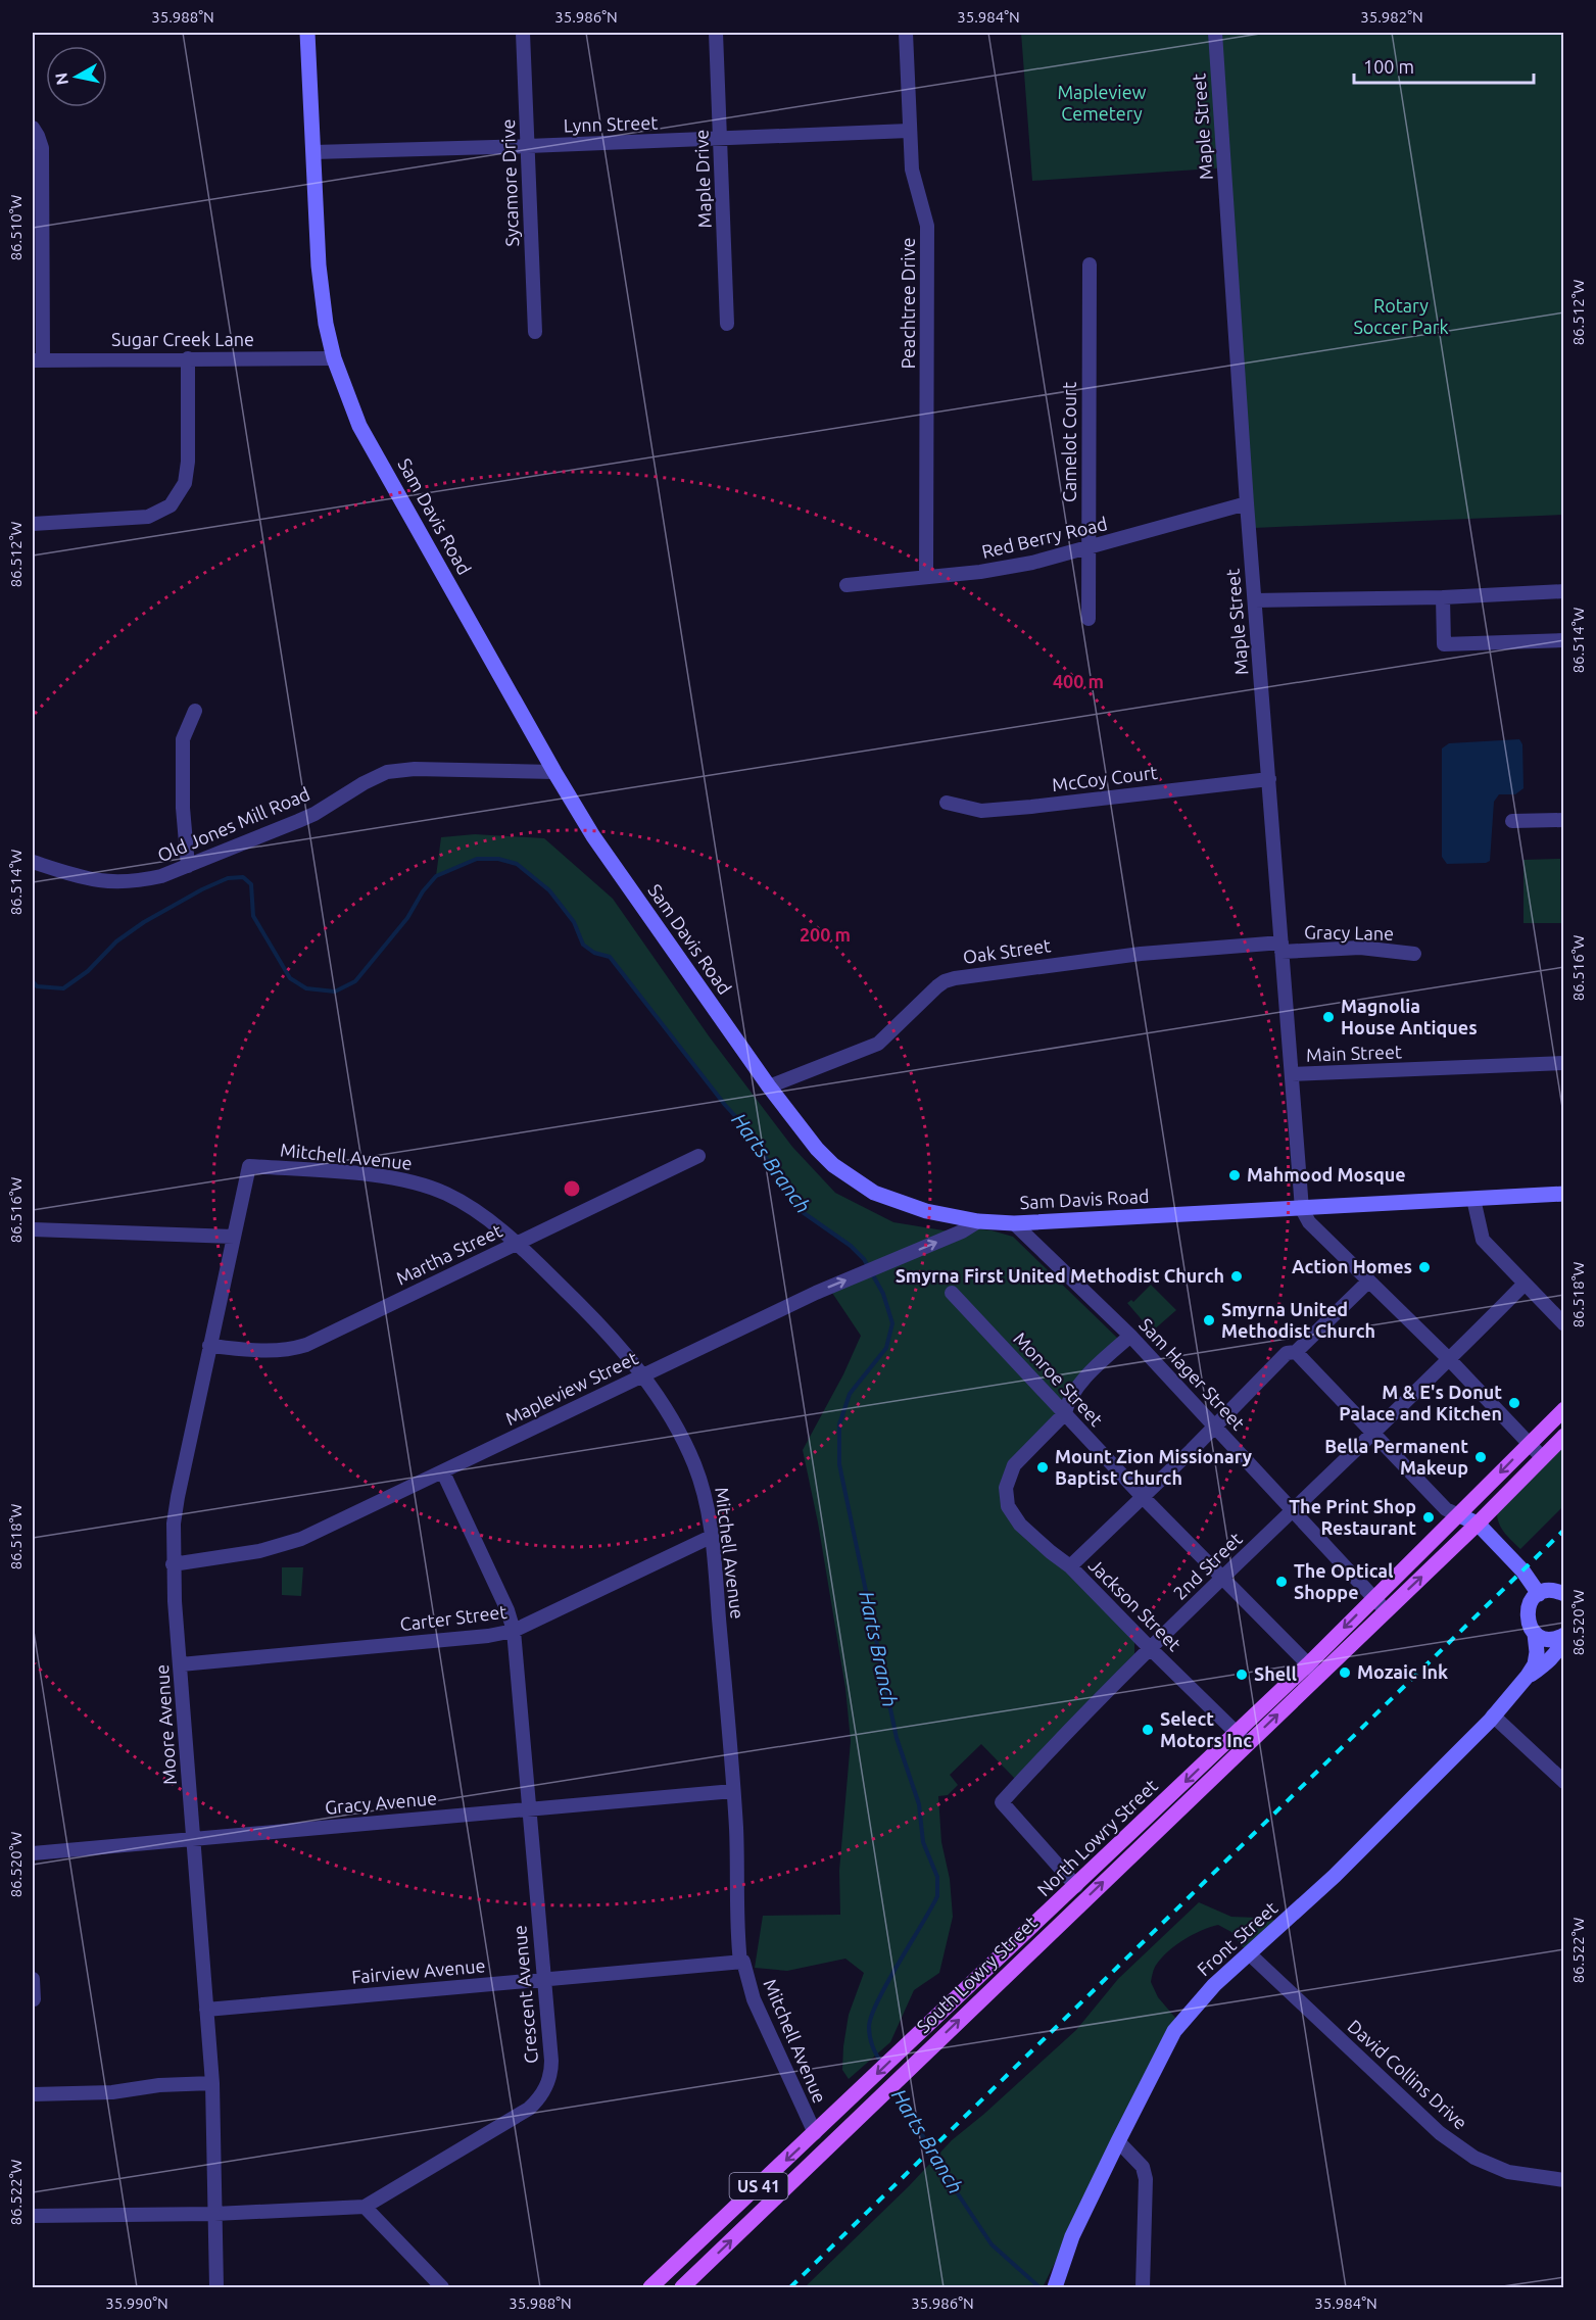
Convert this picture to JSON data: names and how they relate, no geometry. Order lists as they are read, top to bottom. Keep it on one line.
{"streets":{"main road":["North Lowry Street","South Lowry Street","US 41"],"street":["Lynn Street","Maple Street","Maple Drive","Sycamore Drive","Peachtree Drive","Sugar Creek Lane","Camelot Court","Sam Davis Road","Red Berry Road","McCoy Court","Old Jones Mill Road","Gracy Lane","Oak Street","Main Street","Mitchell Avenue","Martha Street","Sam Hager Street","Monroe Street","Mapleview Street","2nd Street","Jackson Street","Carter Street","Moore Avenue","Gracy Avenue","Front Street","Fairview Avenue","Crescent Avenue","David Collins Drive"]},"crossings":[["Lynn Street","Maple Drive"],["Lynn Street","Sycamore Drive"],["Lynn Street","Peachtree Drive"],["Lynn Street","Sam Davis Road"],["Maple Street","Sam Davis Road"],["Maple Street","Red Berry Road"],["Maple Street","McCoy Court"],["Maple Street","Gracy Lane"],["Maple Street","Oak Street"],["Maple Street","Main Street"],["Peachtree Drive","Red Berry Road"],["Sugar Creek Lane","Sam Davis Road"],["Camelot Court","Red Berry Road"],["Sam Davis Road","Old Jones Mill Road"],["Sam Davis Road","Oak Street"],["Sam Davis Road","Sam Hager Street"],["Sam Davis Road","Mapleview Street"],["Gracy Lane","Oak Street"],["Mitchell Avenue","Martha Street"],["Mitchell Avenue","Mapleview Street"],["Mitchell Avenue","Carter Street"],["Mitchell Avenue","Moore Avenue"],["Mitchell Avenue","Gracy Avenue"],["Mitchell Avenue","North Lowry Street"],["Mitchell Avenue","Fairview Avenue"],["Martha Street","Moore Avenue"],["Sam Hager Street","2nd Street"],["Sam Hager Street","South Lowry Street"],["Sam Hager Street","US 41"],["Monroe Street","2nd Street"],["Monroe Street","Jackson Street"],["Monroe Street","South Lowry Street"],["Monroe Street","US 41"],["Mapleview Street","Moore Avenue"],["Mapleview Street","Crescent Avenue"],["2nd Street","Jackson Street"],["2nd Street","North Lowry Street"],["Jackson Street","North Lowry Street"],["Jackson Street","South Lowry Street"],["Carter Street","Moore Avenue"],["Carter Street","Crescent Avenue"],["Moore Avenue","Gracy Avenue"],["Moore Avenue","Fairview Avenue"],["Moore Avenue","Crescent Avenue"],["Gracy Avenue","Crescent Avenue"],["North Lowry Street","South Lowry Street"],["Front Street","David Collins Drive"],["Fairview Avenue","Crescent Avenue"],["South Lowry Street","US 41"]],"one_way":["Mapleview Street","North Lowry Street","South Lowry Street"],"water":["Harts Branch"],"parks":["Mapleview Cemetery","Rotary Soccer Park"],"places":["Magnolia House Antiques","Mahmood Mosque","Action Homes","Smyrna First United Methodist Church","Smyrna United Methodist Church","M & E's Donut Palace and Kitchen","Bella Permanent Makeup","Mount Zion Missionary Baptist Church","The Print Shop Restaurant","The Optical Shoppe","Mozaic Ink","Shell","Select Motors Inc"],"scale_bar":"100 m","north":"left","coordinates":["35.988°N","35.986°N","35.984°N","35.982°N","86.510°W","86.512°W","86.514°W","86.516°W","86.518°W","86.520°W","86.522°W","35.990°N"],"rings":["400 m","200 m"]}
